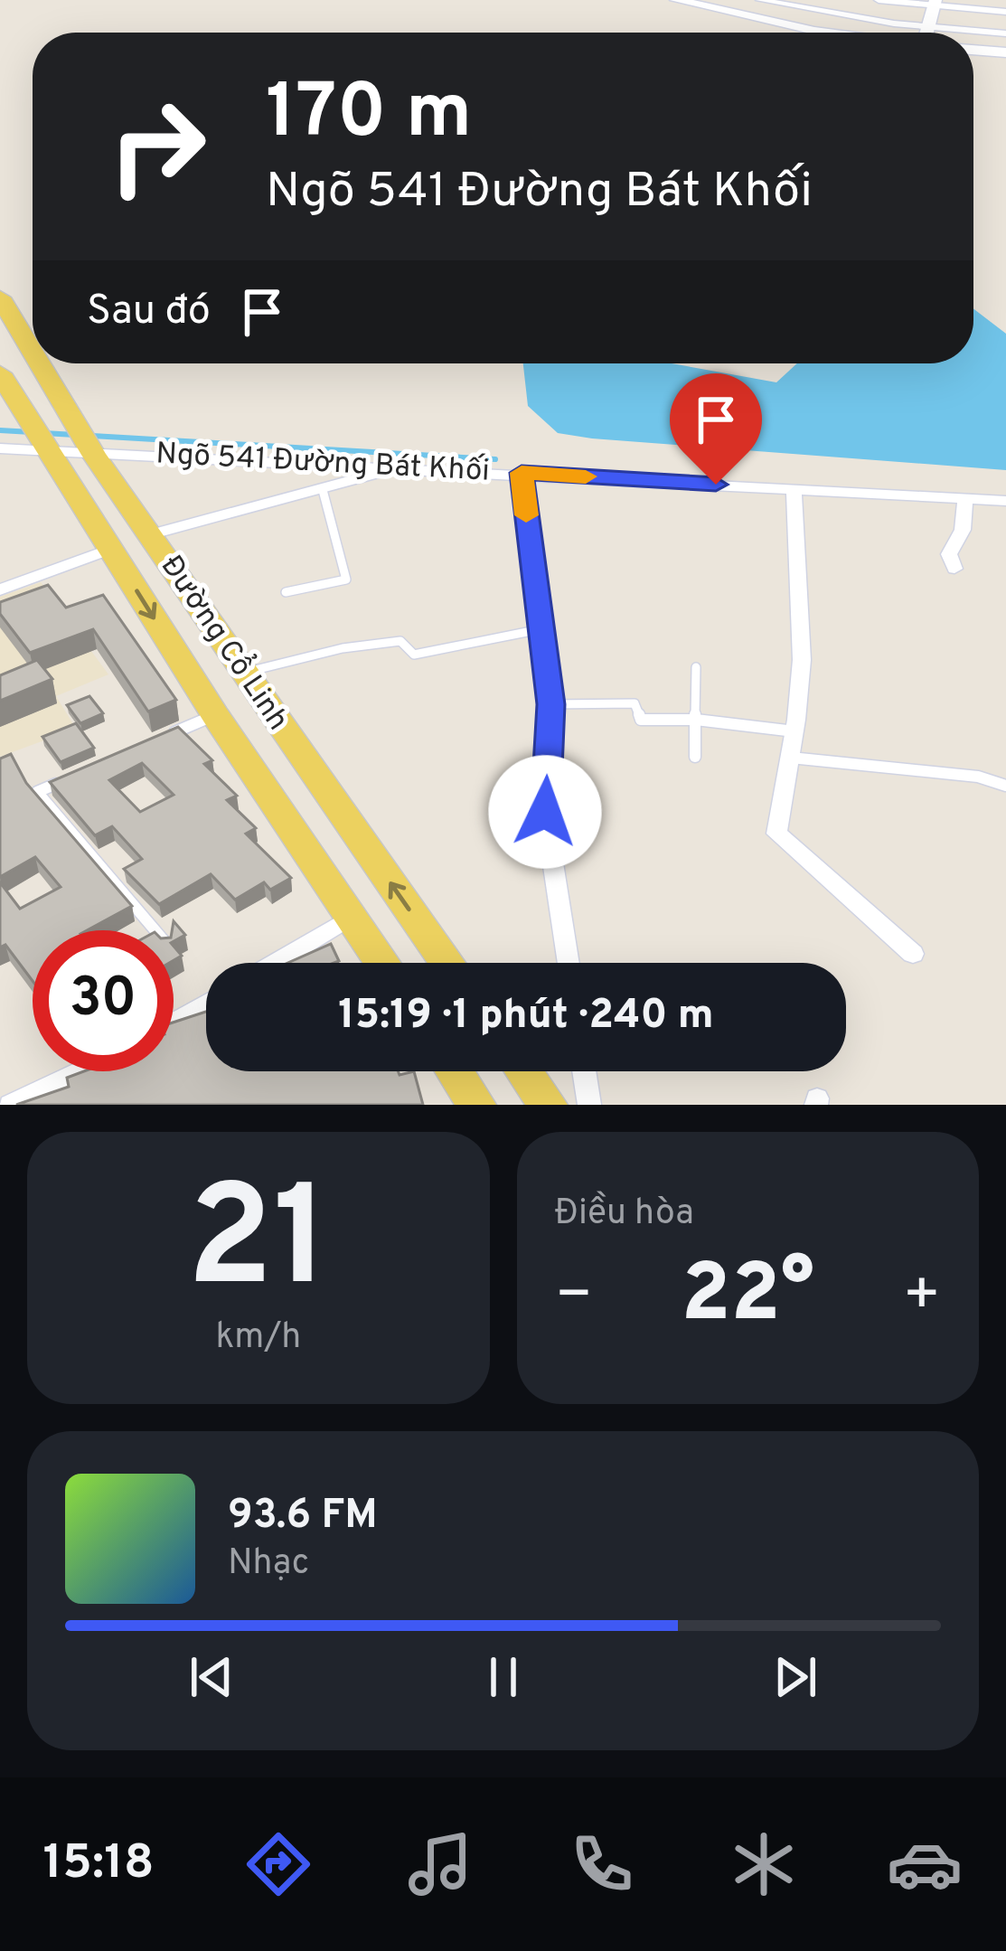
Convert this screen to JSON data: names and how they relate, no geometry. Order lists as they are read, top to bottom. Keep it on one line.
{"streets":{"main road":["Đường Cổ Linh"],"street":["Ngõ 541 Đường Bát Khối"]},"crossings":[["Ngõ 541 Đường Bát Khối","Đường Cổ Linh"]],"page":{"turn":["170 m","Ngõ 541 Đường Bát Khối"],"then":"Sau đó","limit":"30","trip":"15:19 · 1 phút · 240 m","tile":[["21","km/h"],"Điều hòa"],"heat":["−","22°","+"],"song":["93.6 FM","Nhạc"],"tabs":"15:18"}}
